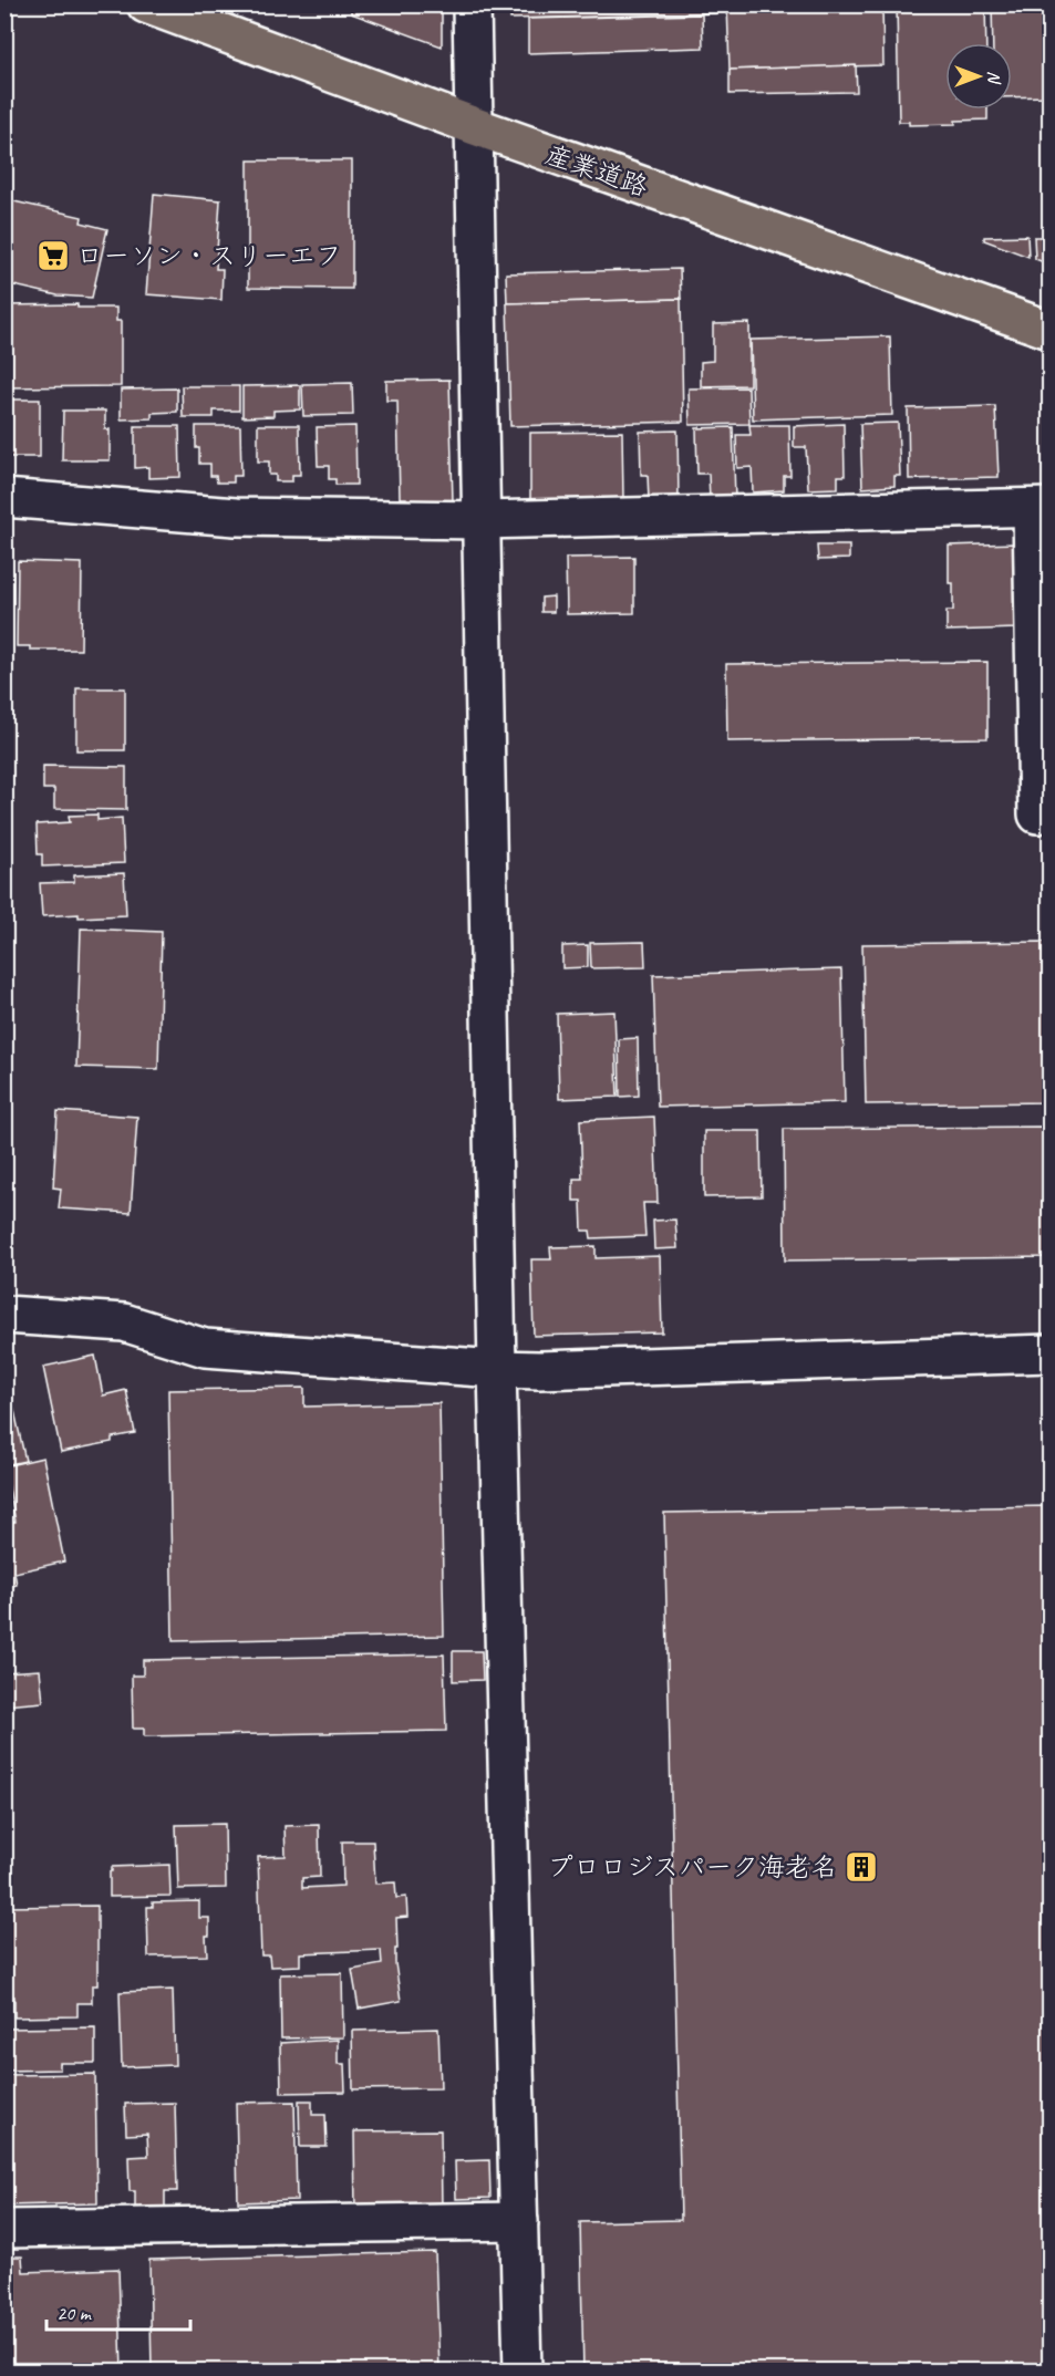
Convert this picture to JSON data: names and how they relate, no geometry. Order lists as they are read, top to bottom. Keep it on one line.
{"streets":{"main road":["産業道路"]},"places":{"supermarket":["ローソン・スリーエフ"],"building":["プロロジスパーク海老名"]},"scale_bar":"20 m","north":"right"}
